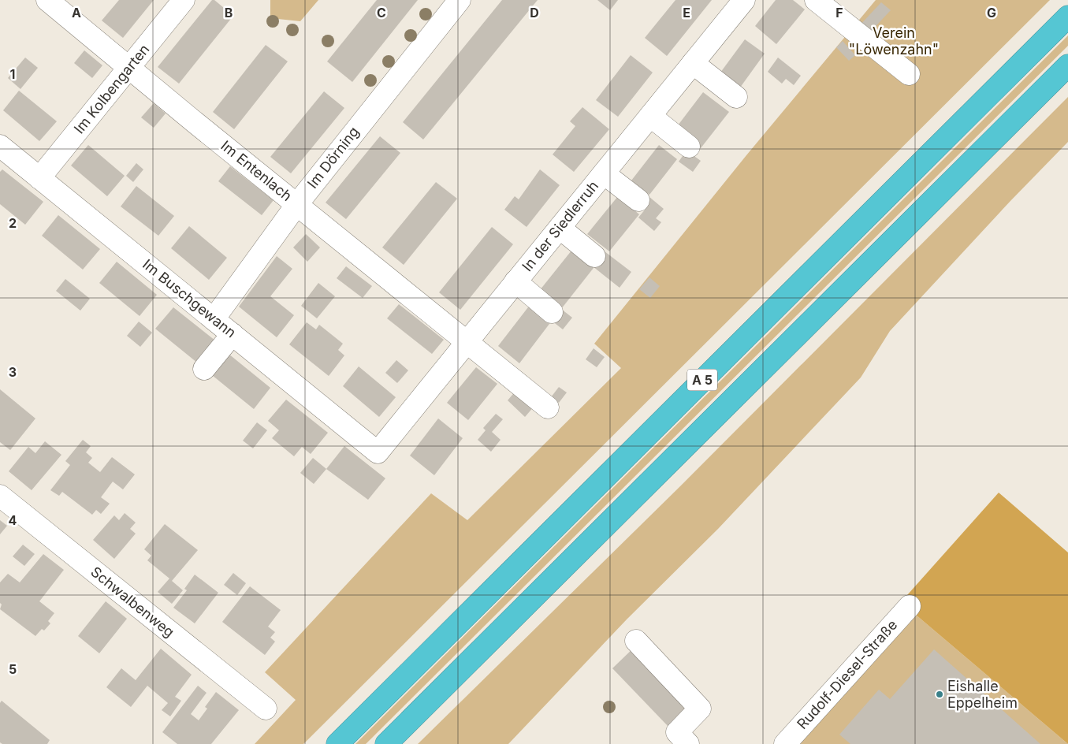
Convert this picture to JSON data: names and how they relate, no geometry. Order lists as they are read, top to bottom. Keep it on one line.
{"streets":{"highway":["A 5"],"street":["Im Kolbengarten","Im Dörning","Im Entenlach","In der Siedlerruh","Im Buschgewann","Schwalbenweg","Rudolf-Diesel-Straße"]},"crossings":[["Im Kolbengarten","Im Entenlach"],["Im Kolbengarten","Im Buschgewann"],["Im Dörning","Im Entenlach"],["Im Dörning","Im Buschgewann"],["Im Entenlach","In der Siedlerruh"],["In der Siedlerruh","Im Buschgewann"]],"parks":["Verein \"Löwenzahn\""],"places":["Eishalle Eppelheim"],"grid":{"columns":["A","B","C","D","E","F","G"],"rows":["1","2","3","4","5"]}}
